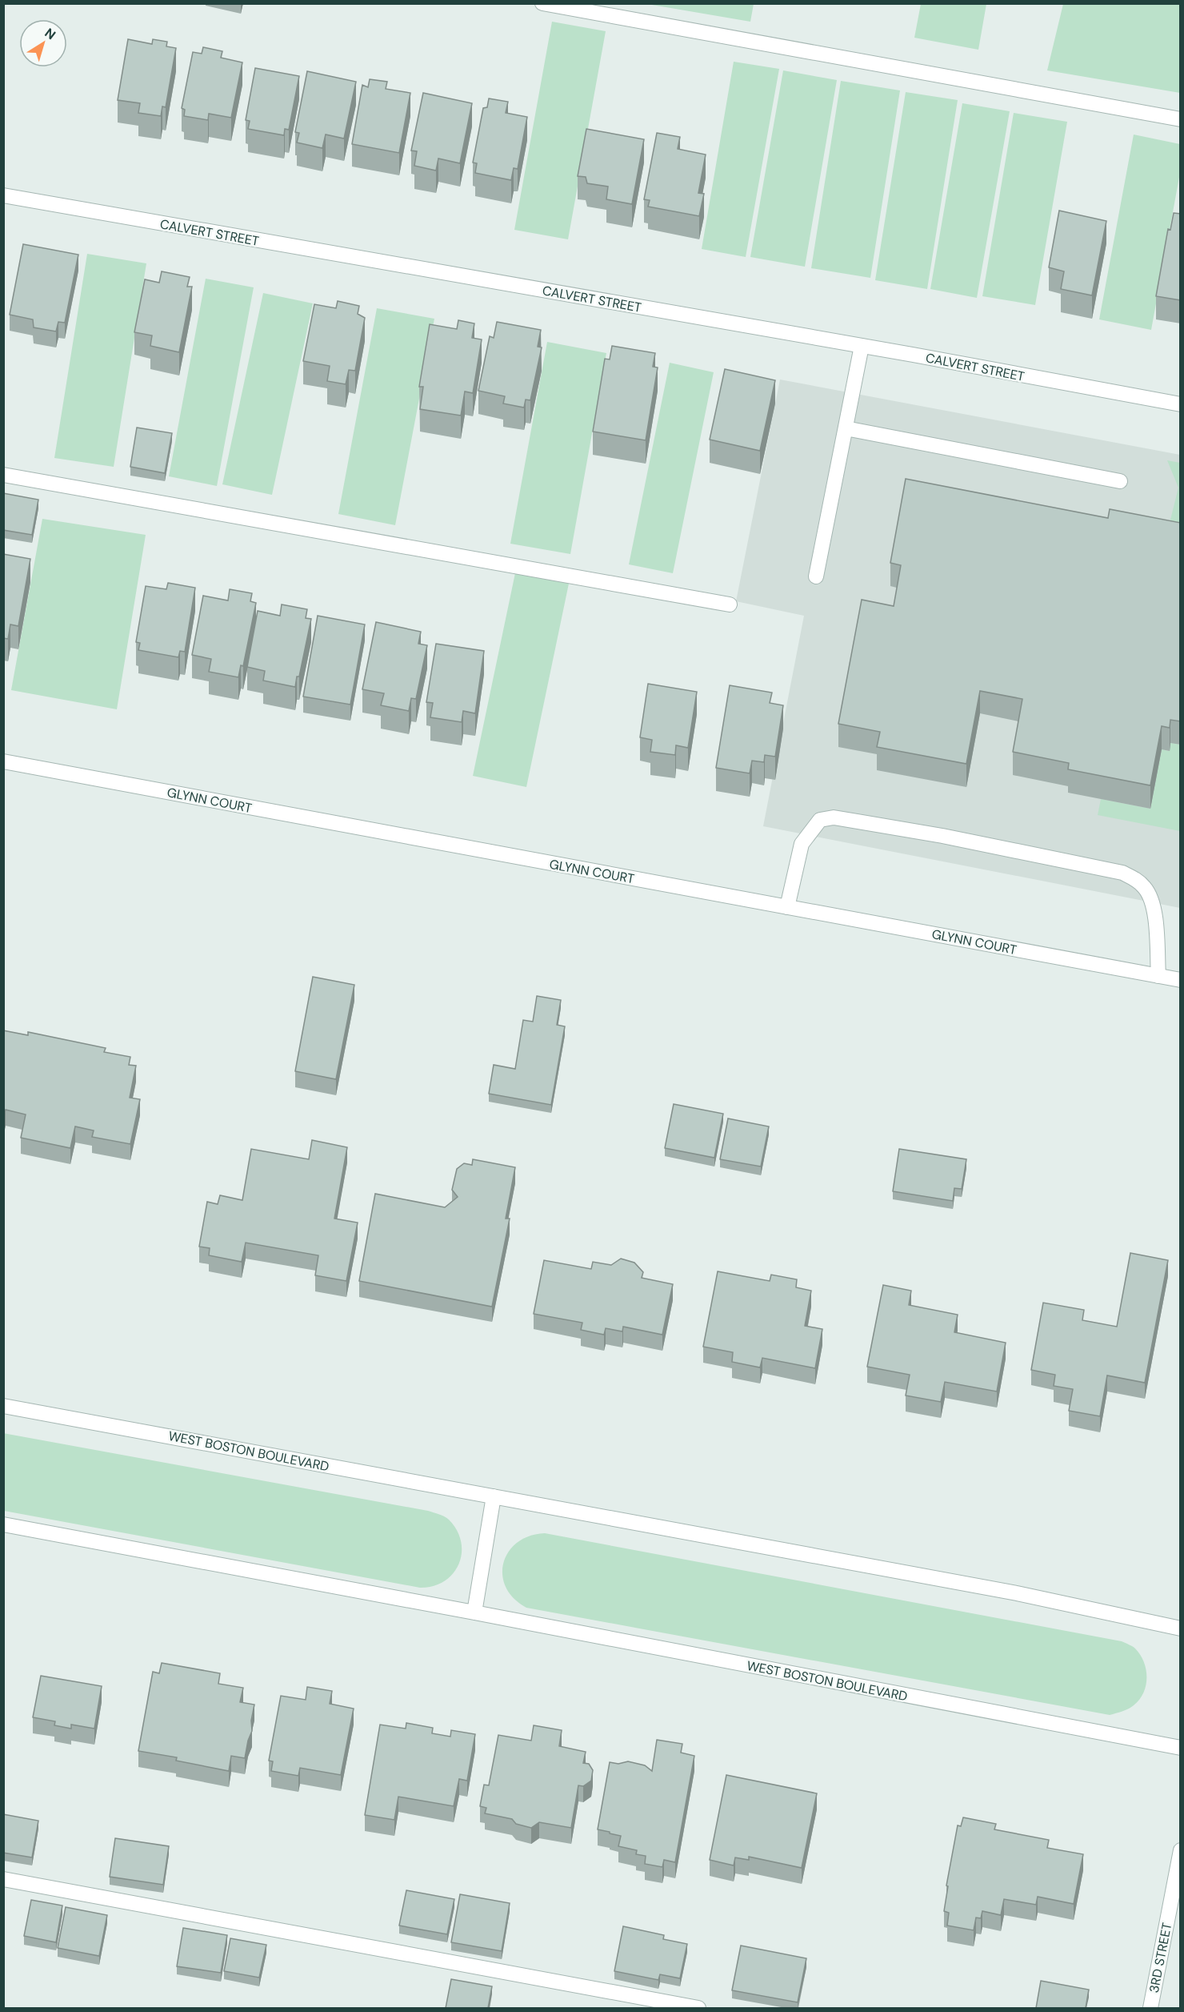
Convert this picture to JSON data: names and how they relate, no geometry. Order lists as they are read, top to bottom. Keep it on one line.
{"streets":{"street":["CALVERT STREET","GLYNN COURT","WEST BOSTON BOULEVARD","3RD STREET"]},"north":"top right"}
